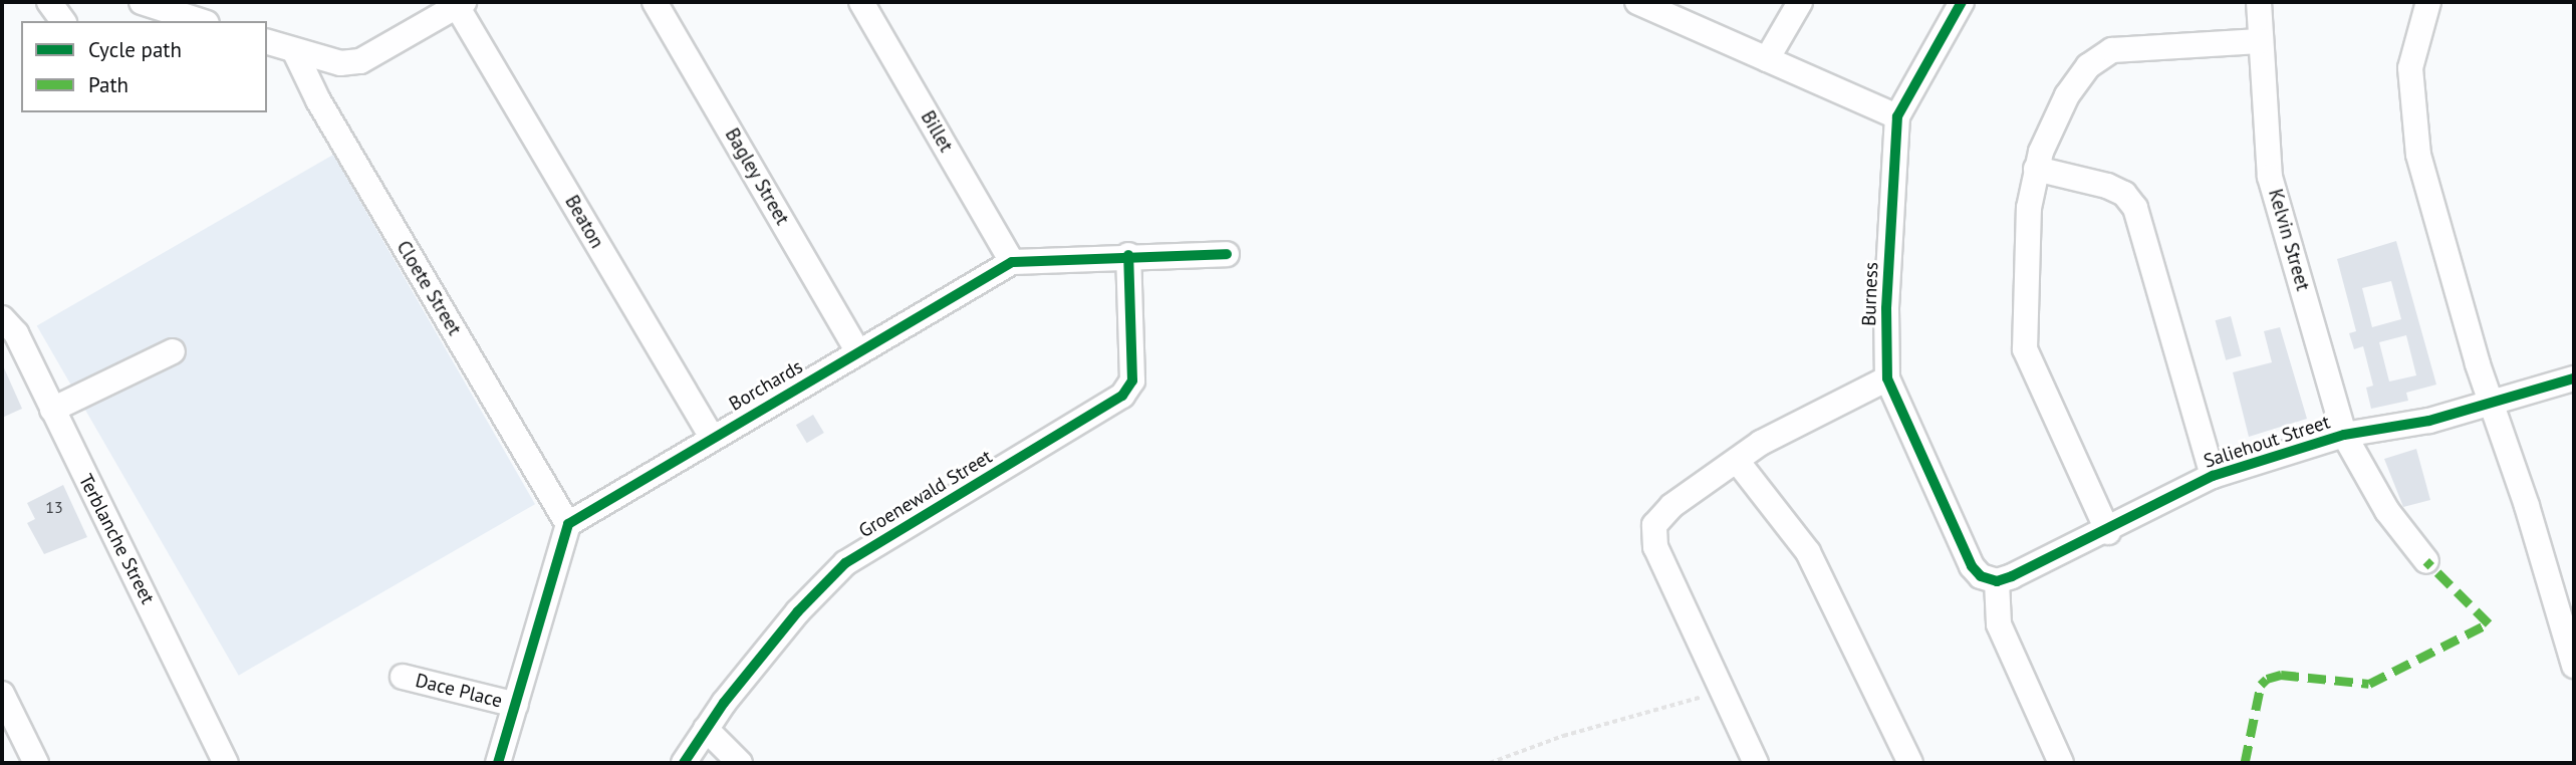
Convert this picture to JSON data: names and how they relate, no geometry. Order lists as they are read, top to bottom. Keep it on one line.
{"streets":{"street":["Billet","Bagley Street","Beaton","Kelvin Street","Cloete Street","Burness","Borchards","Saliehout Street","Groenewald Street","Terblanche Street","Dace Place"]},"crossings":[["Billet","Borchards"],["Bagley Street","Borchards"],["Beaton","Borchards"],["Kelvin Street","Saliehout Street"],["Cloete Street","Borchards"],["Burness","Saliehout Street"],["Borchards","Groenewald Street"]],"house_numbers":["13"],"legend":["Cycle path","Path"]}
